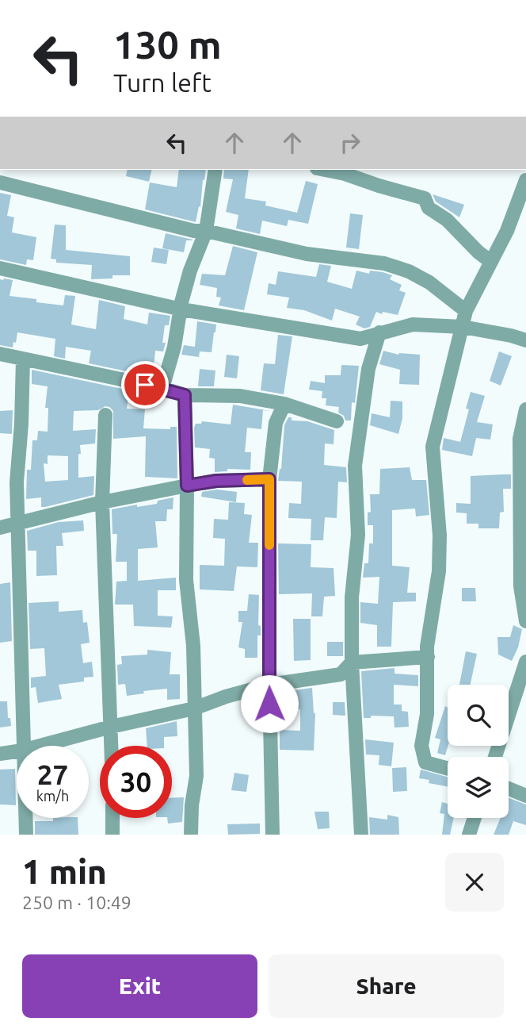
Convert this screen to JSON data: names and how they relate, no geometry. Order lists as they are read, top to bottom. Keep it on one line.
{"page":{"turn":["130 m","Turn left"],"speed":"27 km/h","limit":"30","heading":["1 min","250 m · 10:49"],"buttons":["Exit","Share"]}}
